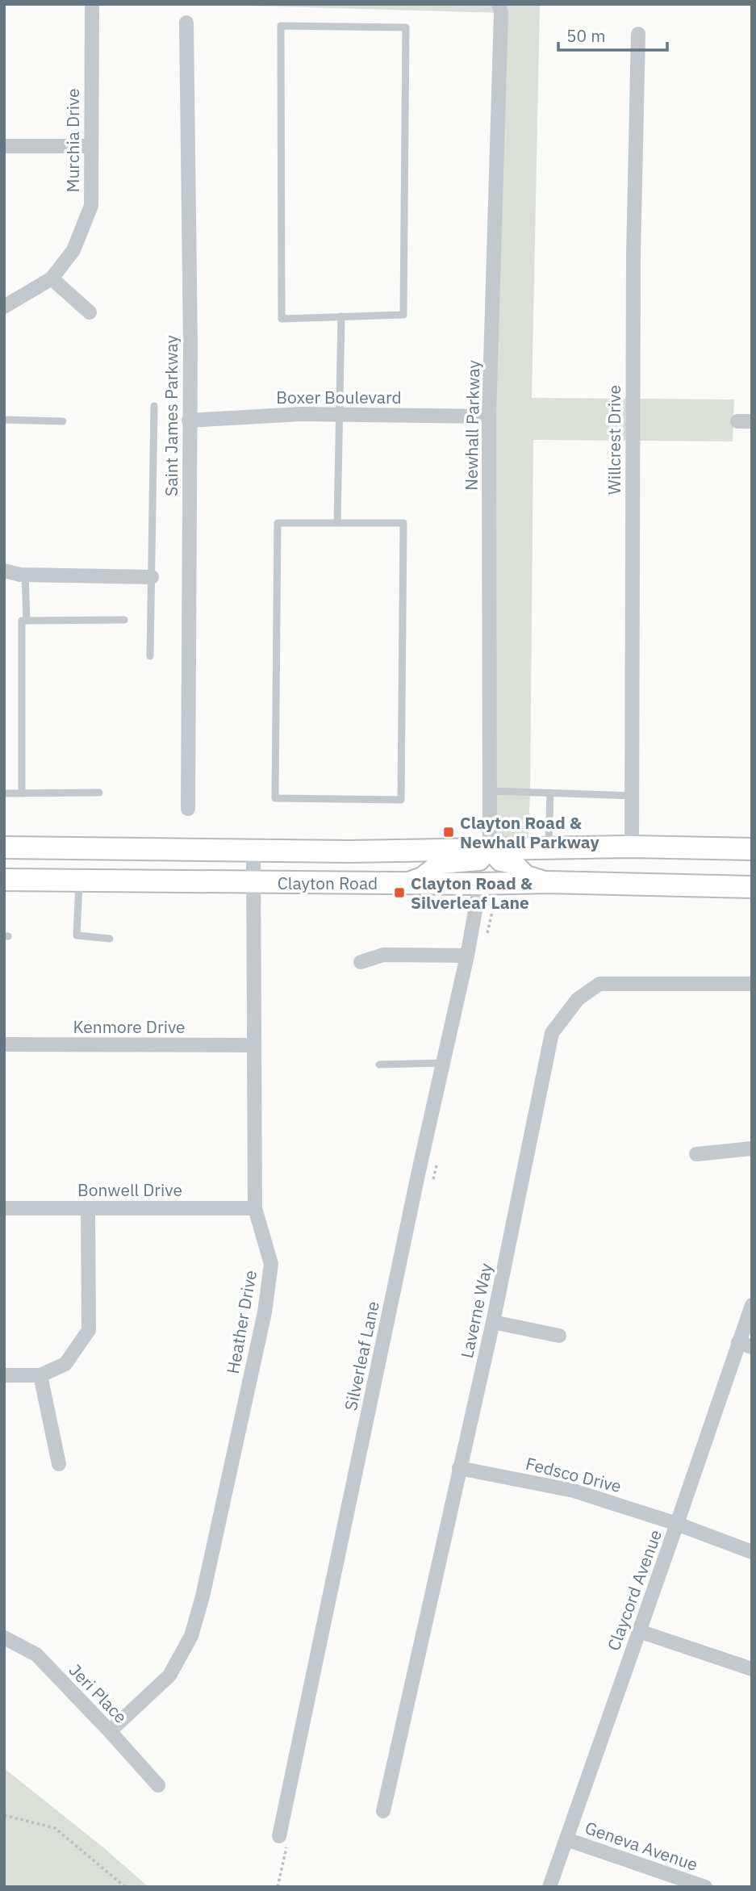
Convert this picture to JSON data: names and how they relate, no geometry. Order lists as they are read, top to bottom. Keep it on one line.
{"streets":{"main road":["Clayton Road"],"street":["Murchia Drive","Boxer Boulevard","Saint James Parkway","Newhall Parkway","Willcrest Drive","Kenmore Drive","Bonwell Drive","Laverne Way","Heather Drive","Silverleaf Lane","Fedsco Drive","Claycord Avenue","Jeri Place","Geneva Avenue"]},"crossings":[["Boxer Boulevard","Saint James Parkway"],["Boxer Boulevard","Newhall Parkway"],["Newhall Parkway","Clayton Road"],["Willcrest Drive","Clayton Road"],["Clayton Road","Heather Drive"],["Clayton Road","Silverleaf Lane"],["Kenmore Drive","Heather Drive"],["Bonwell Drive","Heather Drive"],["Laverne Way","Fedsco Drive"],["Heather Drive","Jeri Place"],["Fedsco Drive","Claycord Avenue"],["Claycord Avenue","Geneva Avenue"]],"places":{"transit":["Clayton Road & Newhall Parkway","Clayton Road & Silverleaf Lane"]},"scale_bar":"50 m"}
